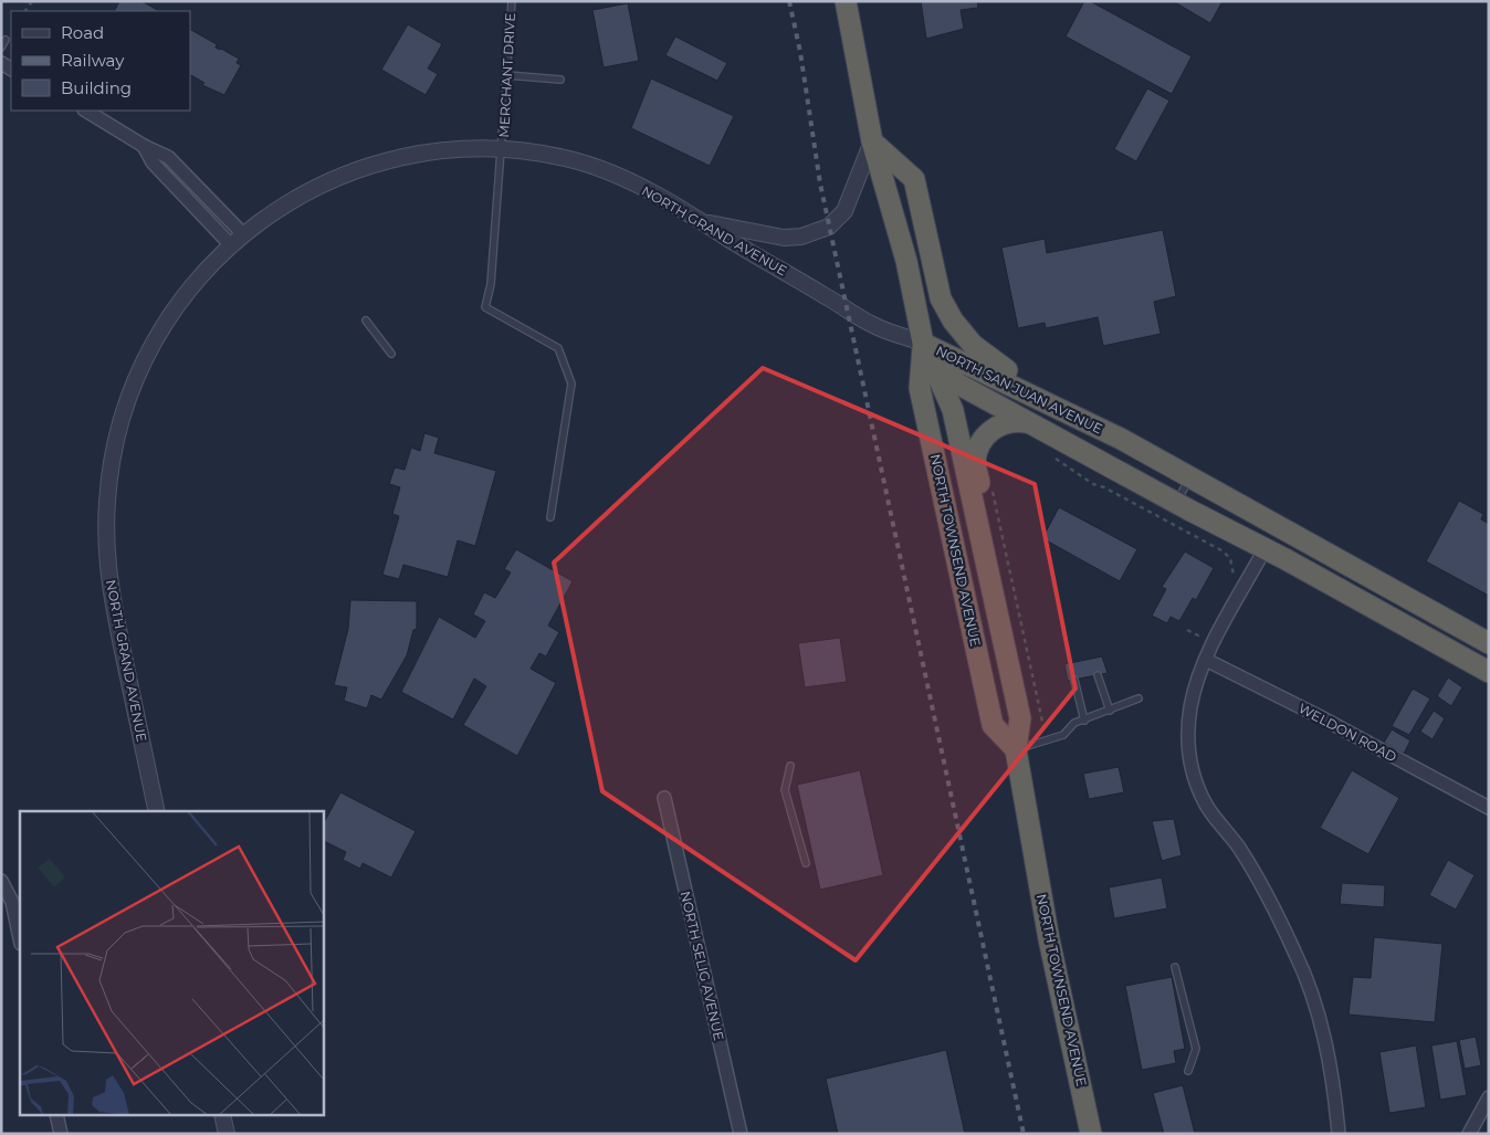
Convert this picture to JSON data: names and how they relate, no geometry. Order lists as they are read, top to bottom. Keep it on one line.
{"streets":{"highway":["NORTH SAN JUAN AVENUE","NORTH TOWNSEND AVENUE"],"street":["NORTH GRAND AVENUE","WELDON ROAD","NORTH SELIG AVENUE"],"lane":["MERCHANT DRIVE"]},"crossings":[["MERCHANT DRIVE","NORTH GRAND AVENUE"],["NORTH GRAND AVENUE","NORTH SAN JUAN AVENUE"],["NORTH GRAND AVENUE","NORTH TOWNSEND AVENUE"],["NORTH SAN JUAN AVENUE","NORTH TOWNSEND AVENUE"]],"legend":["Road","Railway","Building"]}
